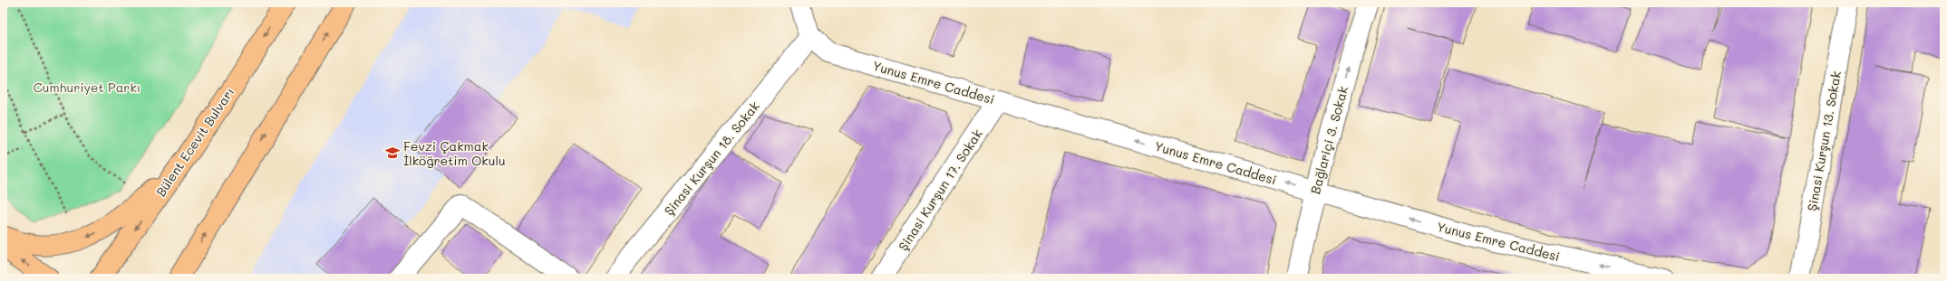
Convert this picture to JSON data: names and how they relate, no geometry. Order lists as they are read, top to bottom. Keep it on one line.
{"streets":{"main road":["Bülent Ecevit Bulvarı"],"street":["Yunus Emre Caddesi","Bağlariçi 3. Sokak","Şinasi Kurşun 13. Sokak","Şinasi Kurşun 18. Sokak","Şinasi Kurşun 17. Sokak"]},"crossings":[["Yunus Emre Caddesi","Bağlariçi 3. Sokak"],["Yunus Emre Caddesi","Şinasi Kurşun 18. Sokak"],["Yunus Emre Caddesi","Şinasi Kurşun 17. Sokak"]],"one_way":["Yunus Emre Caddesi","Bağlariçi 3. Sokak"],"parks":["Cumhuriyet Parkı"],"places":{"school or university":["Fevzi Çakmak İlköğretim Okulu"]}}
